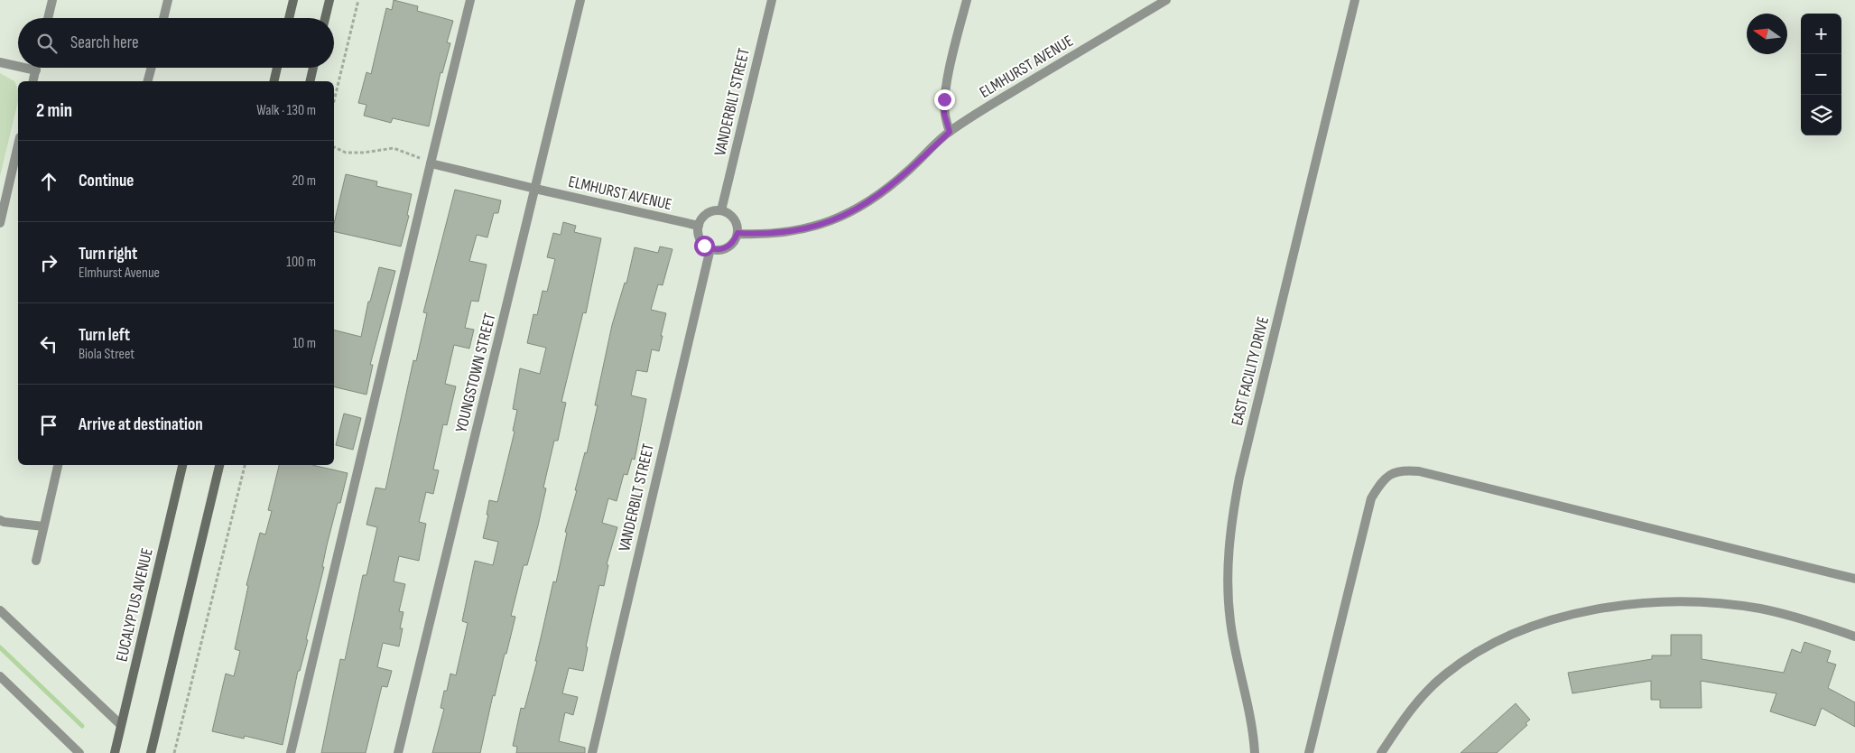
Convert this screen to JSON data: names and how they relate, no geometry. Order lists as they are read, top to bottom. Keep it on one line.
{"streets":{"street":["ELMHURST AVENUE","VANDERBILT STREET","EAST FACILITY DRIVE","YOUNGSTOWN STREET","EUCALYPTUS AVENUE"]},"crossings":[["ELMHURST AVENUE","VANDERBILT STREET"],["ELMHURST AVENUE","YOUNGSTOWN STREET"]],"north":"left","page":{"map_buttons":["+","−"],"search":"Search here","heading":["2 min","Walk · 130 m"],"list":[["Continue","20 m"],["Turn right","Elmhurst Avenue","100 m"],["Turn left","Biola Street","10 m"],"Arrive at destination"]}}
